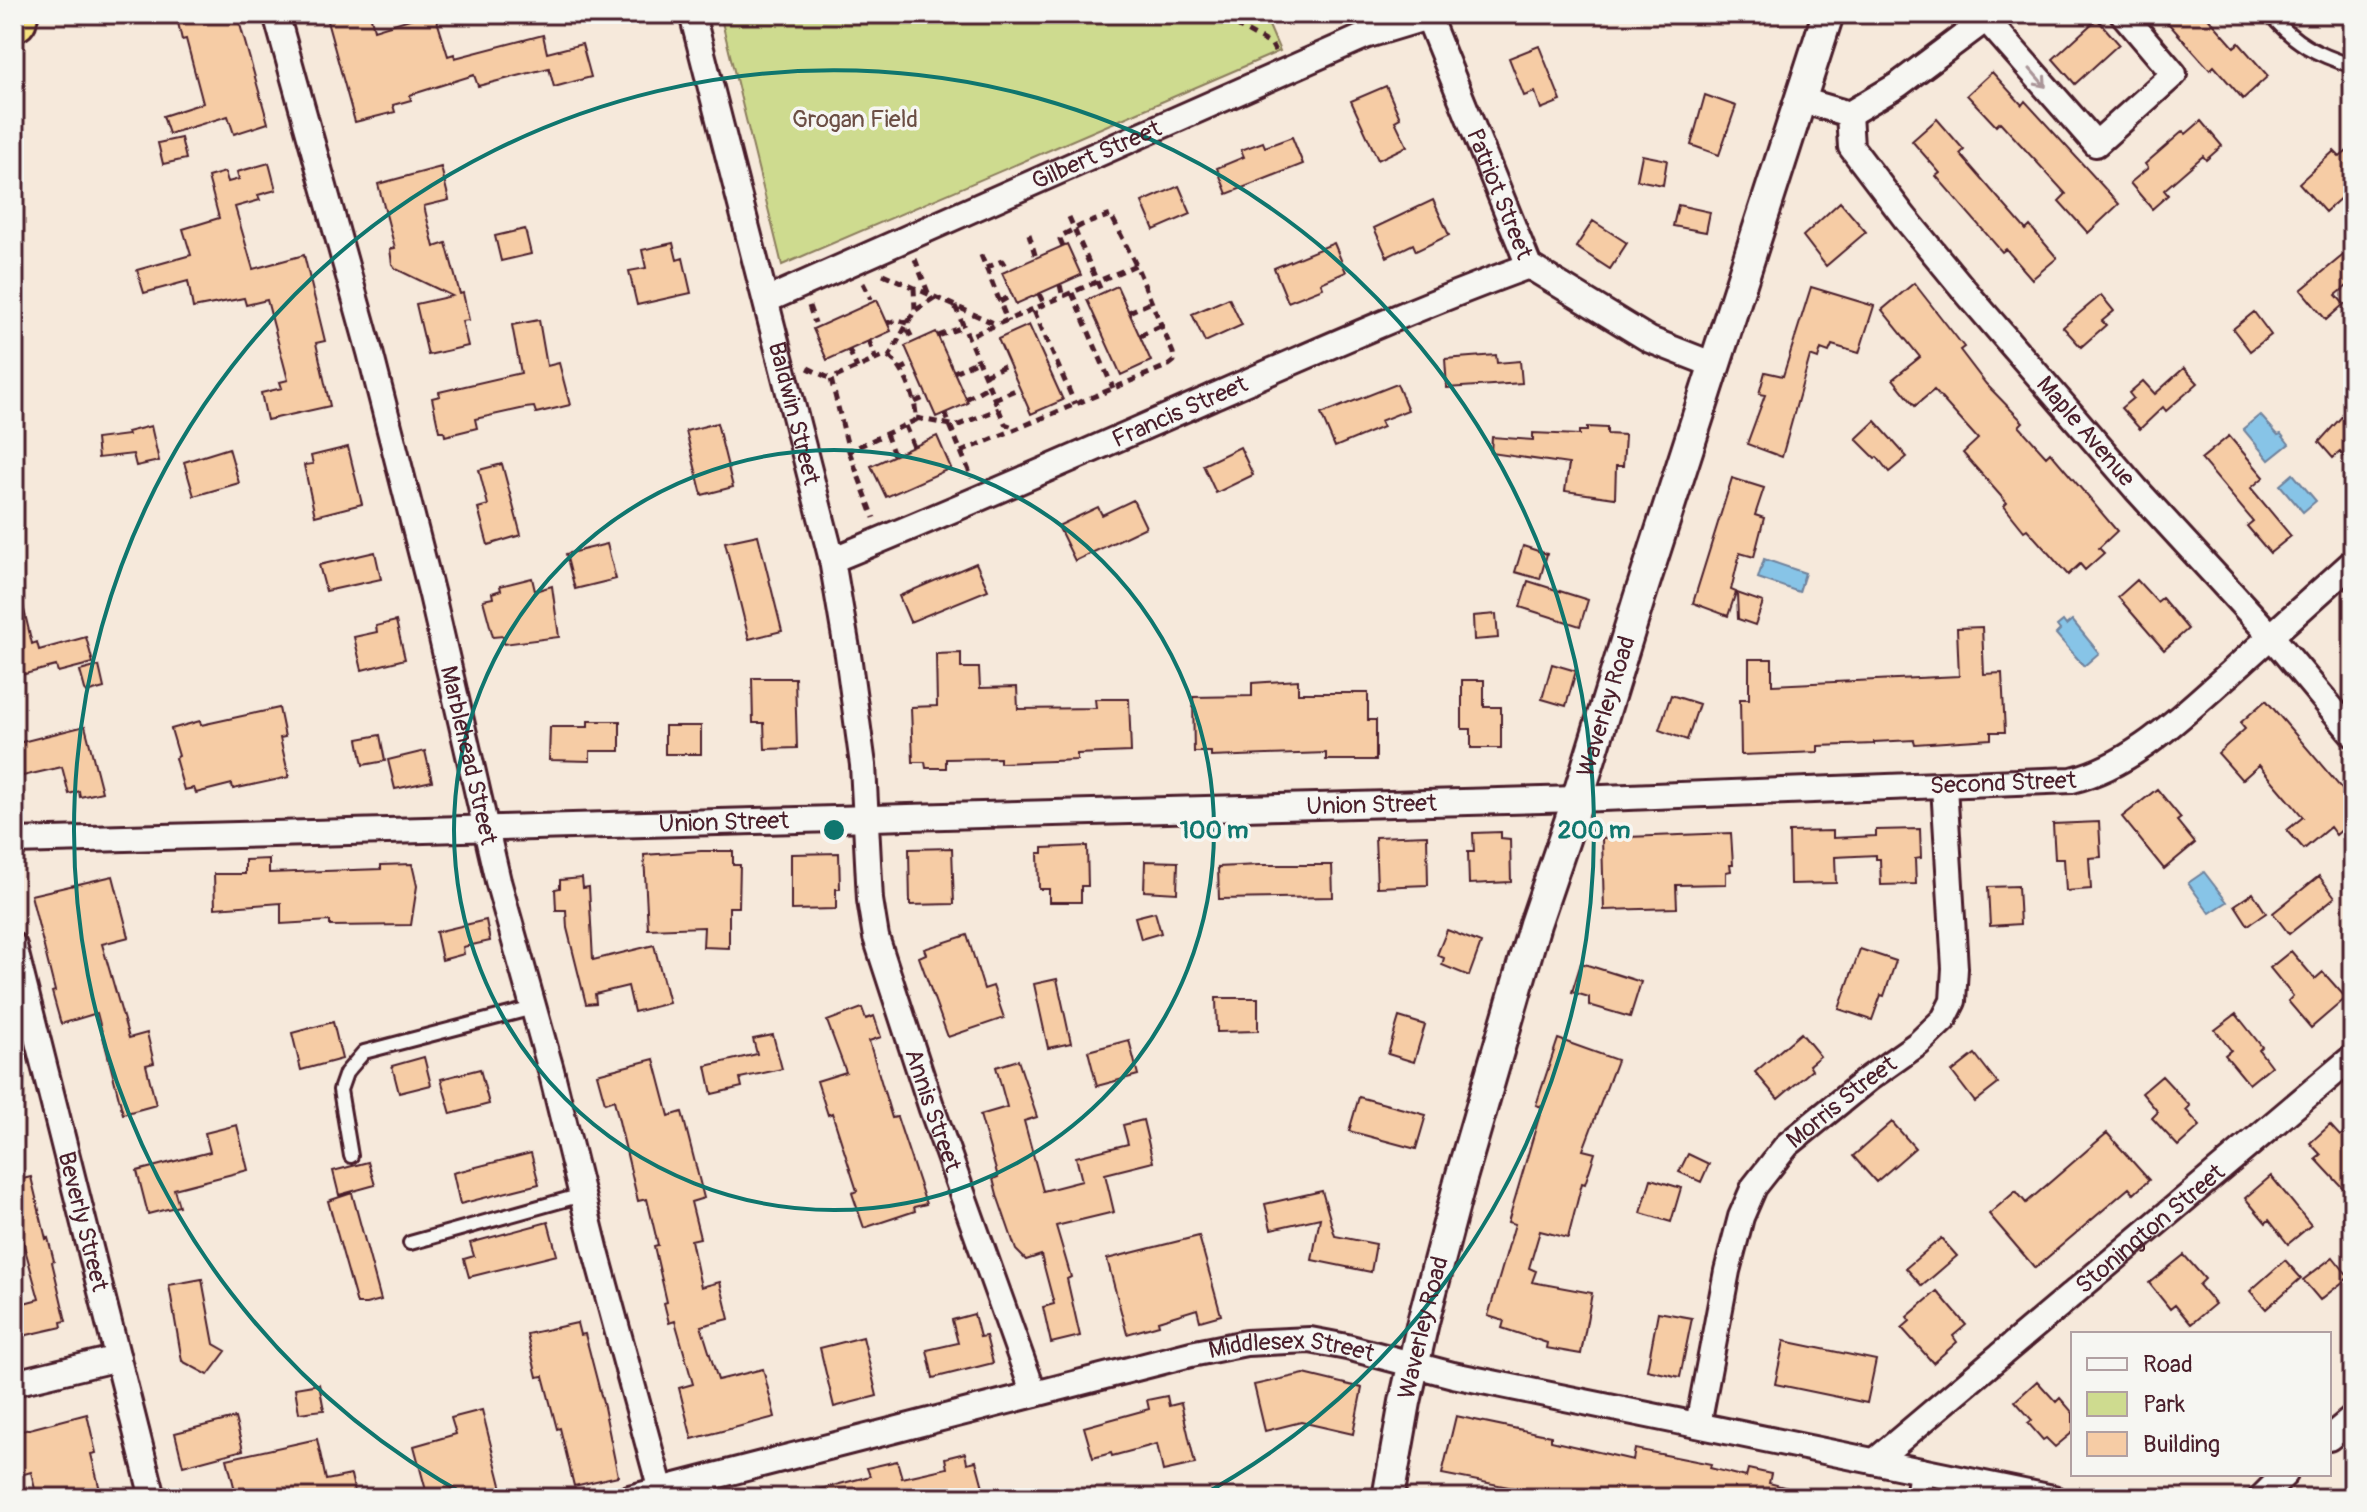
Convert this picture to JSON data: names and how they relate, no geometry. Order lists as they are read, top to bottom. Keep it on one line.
{"streets":{"street":["Gilbert Street","Patriot Street","Francis Street","Baldwin Street","Maple Avenue","Waverley Road","Marblehead Street","Second Street","Union Street","Morris Street","Annis Street","Beverly Street","Stonington Street","Middlesex Street"]},"crossings":[["Gilbert Street","Patriot Street"],["Gilbert Street","Baldwin Street"],["Patriot Street","Francis Street"],["Patriot Street","Waverley Road"],["Francis Street","Baldwin Street"],["Baldwin Street","Union Street"],["Baldwin Street","Annis Street"],["Maple Avenue","Second Street"],["Waverley Road","Second Street"],["Waverley Road","Union Street"],["Waverley Road","Middlesex Street"],["Marblehead Street","Union Street"],["Marblehead Street","Middlesex Street"],["Second Street","Union Street"],["Second Street","Morris Street"],["Union Street","Annis Street"],["Morris Street","Middlesex Street"],["Annis Street","Middlesex Street"],["Stonington Street","Middlesex Street"]],"parks":["Grogan Field"],"legend":["Road","Park","Building"],"rings":["100 m","200 m"]}
